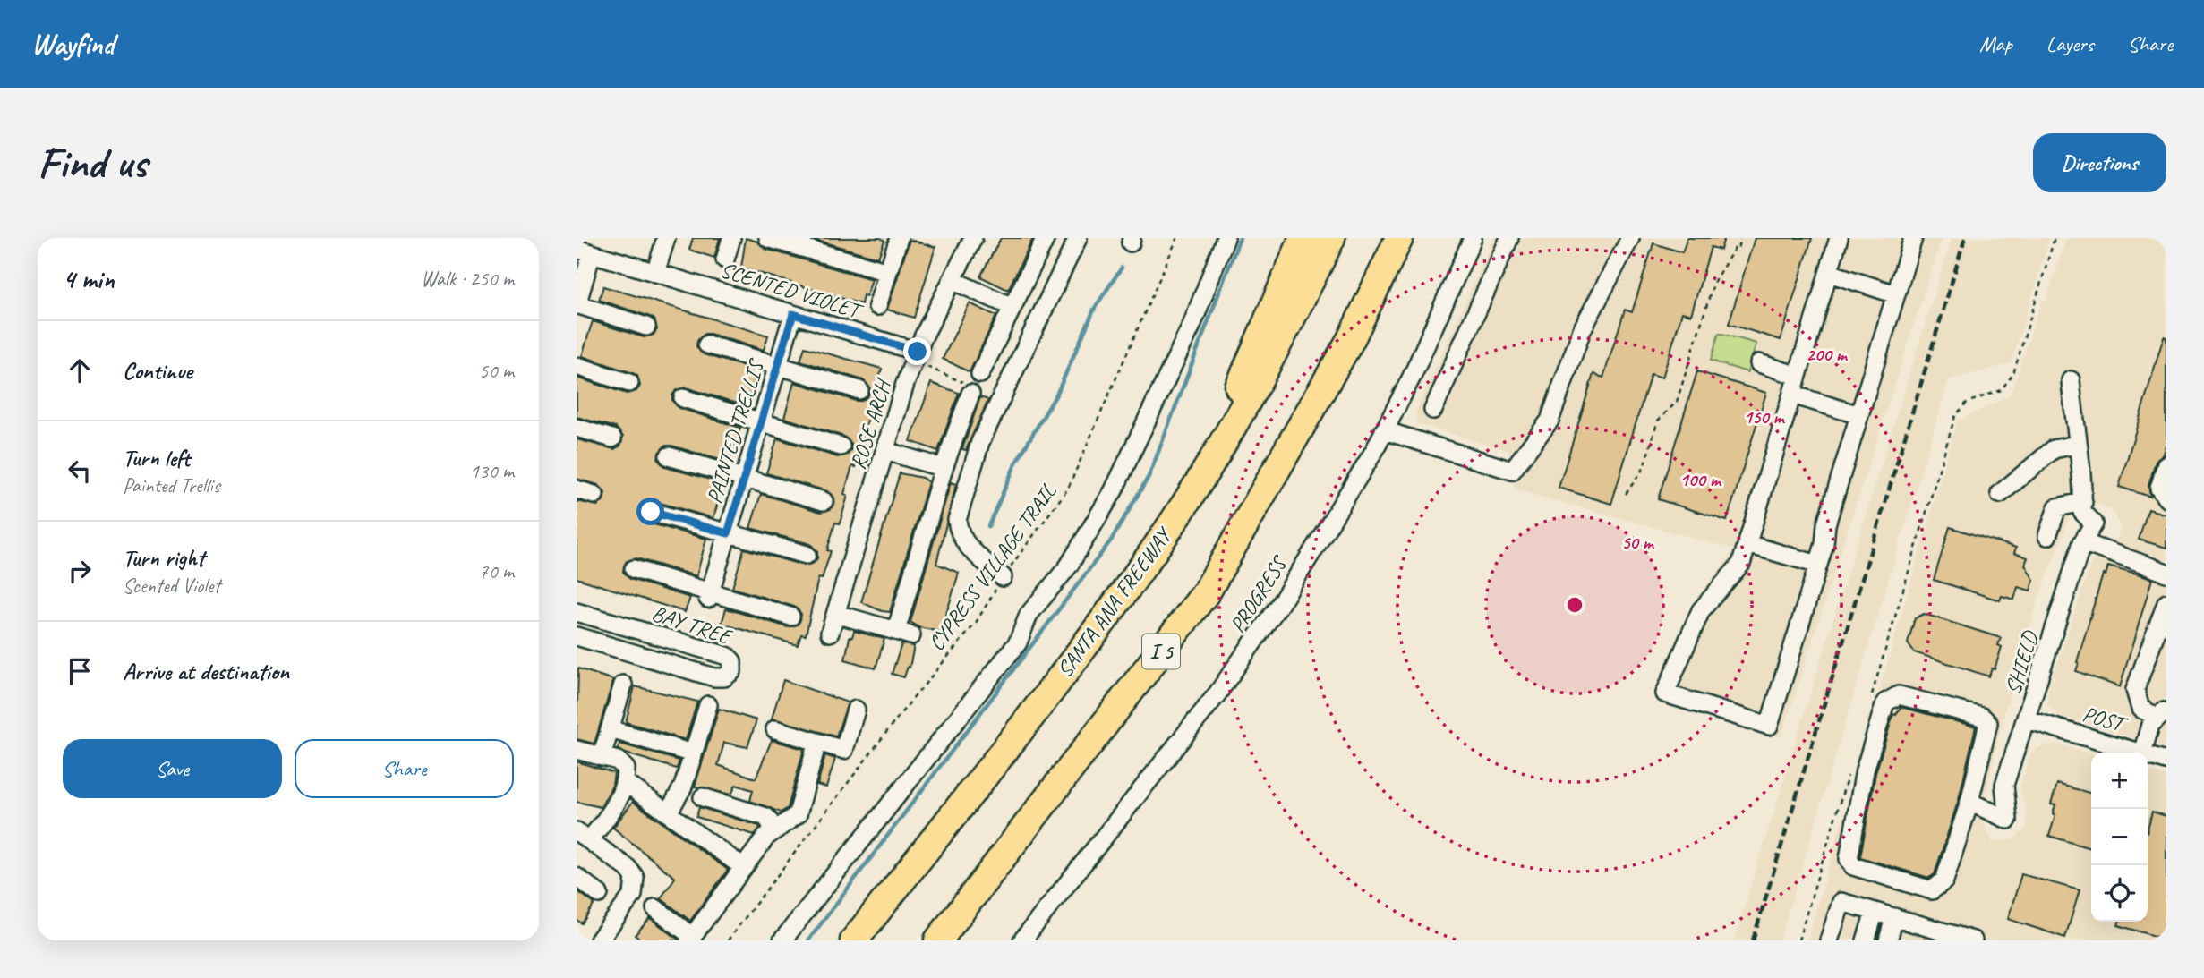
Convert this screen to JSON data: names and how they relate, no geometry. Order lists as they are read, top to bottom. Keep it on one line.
{"streets":{"highway":["SANTA ANA FREEWAY","I 5"],"street":["SCENTED VIOLET","ROSE ARCH","PAINTED TRELLIS","PROGRESS","BAY TREE","SHIELD","POST"],"path":["CYPRESS VILLAGE TRAIL"]},"crossings":[["SCENTED VIOLET","ROSE ARCH"],["SCENTED VIOLET","PAINTED TRELLIS"],["SHIELD","POST"]],"page":{"header":"Wayfind","nav":["Map","Layers","Share"],"buttons":["Directions",["Save","Share"]],"title":"Find us","heading":["4 min","Walk · 250 m"],"list":[["Continue","50 m"],["Turn left","Painted Trellis","130 m"],["Turn right","Scented Violet","70 m"],"Arrive at destination"],"map_buttons":["+","−"]},"rings":["200 m","150 m","100 m","50 m"]}
